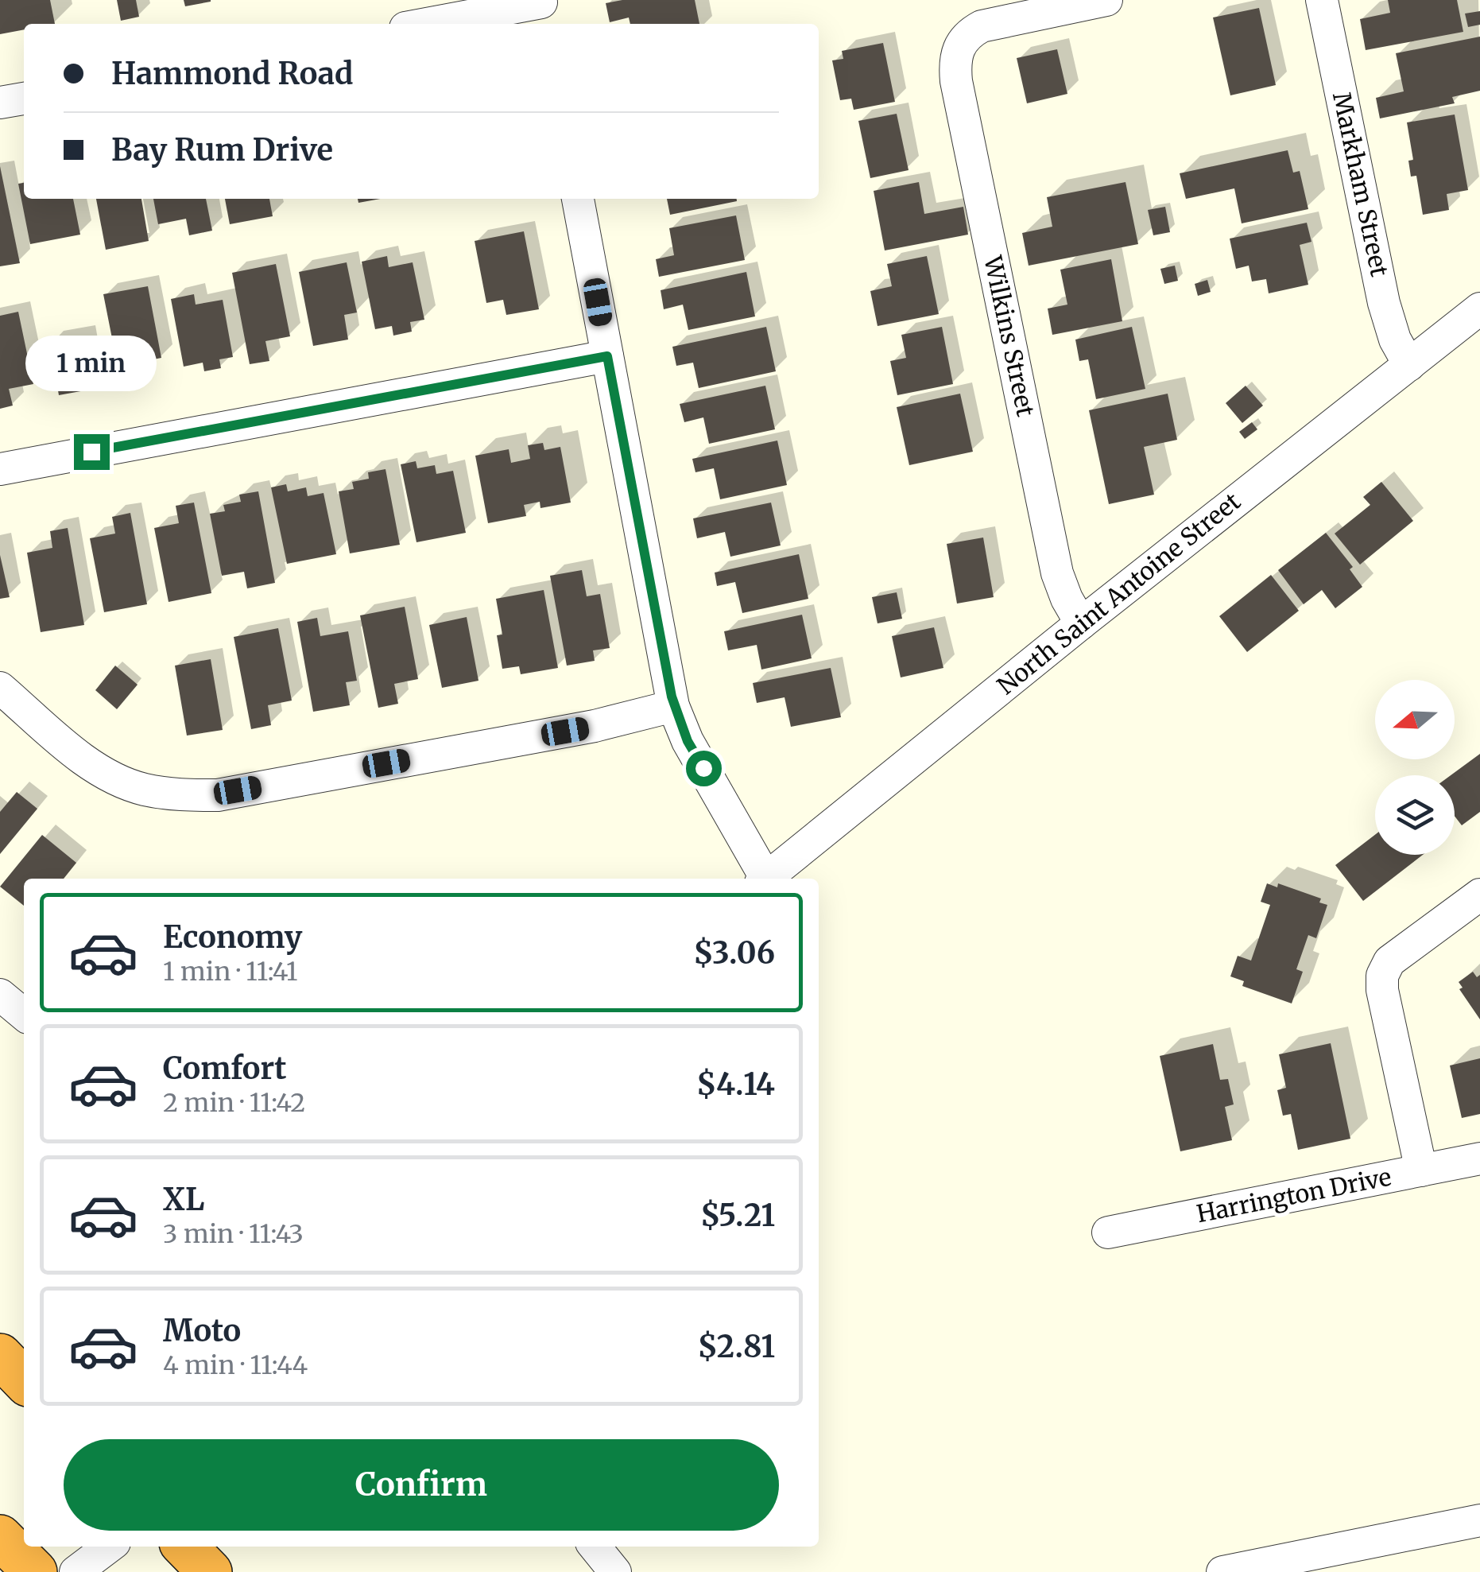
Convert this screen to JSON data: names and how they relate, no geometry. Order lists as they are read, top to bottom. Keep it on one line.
{"streets":{"street":["Markham Street","Wilkins Street","North Saint Antoine Street","Harrington Drive"]},"crossings":[["Markham Street","North Saint Antoine Street"],["Wilkins Street","North Saint Antoine Street"]],"north":"left","page":{"banner":["Hammond Road","Bay Rum Drive"],"bubble":"1 min","list":[{"name":"Economy","note":"1 min · 11:41","value":"$3.06"},{"name":"Comfort","note":"2 min · 11:42","value":"$4.14"},{"name":"XL","note":"3 min · 11:43","value":"$5.21"},{"name":"Moto","note":"4 min · 11:44","value":"$2.81"}],"buttons":"Confirm"}}
